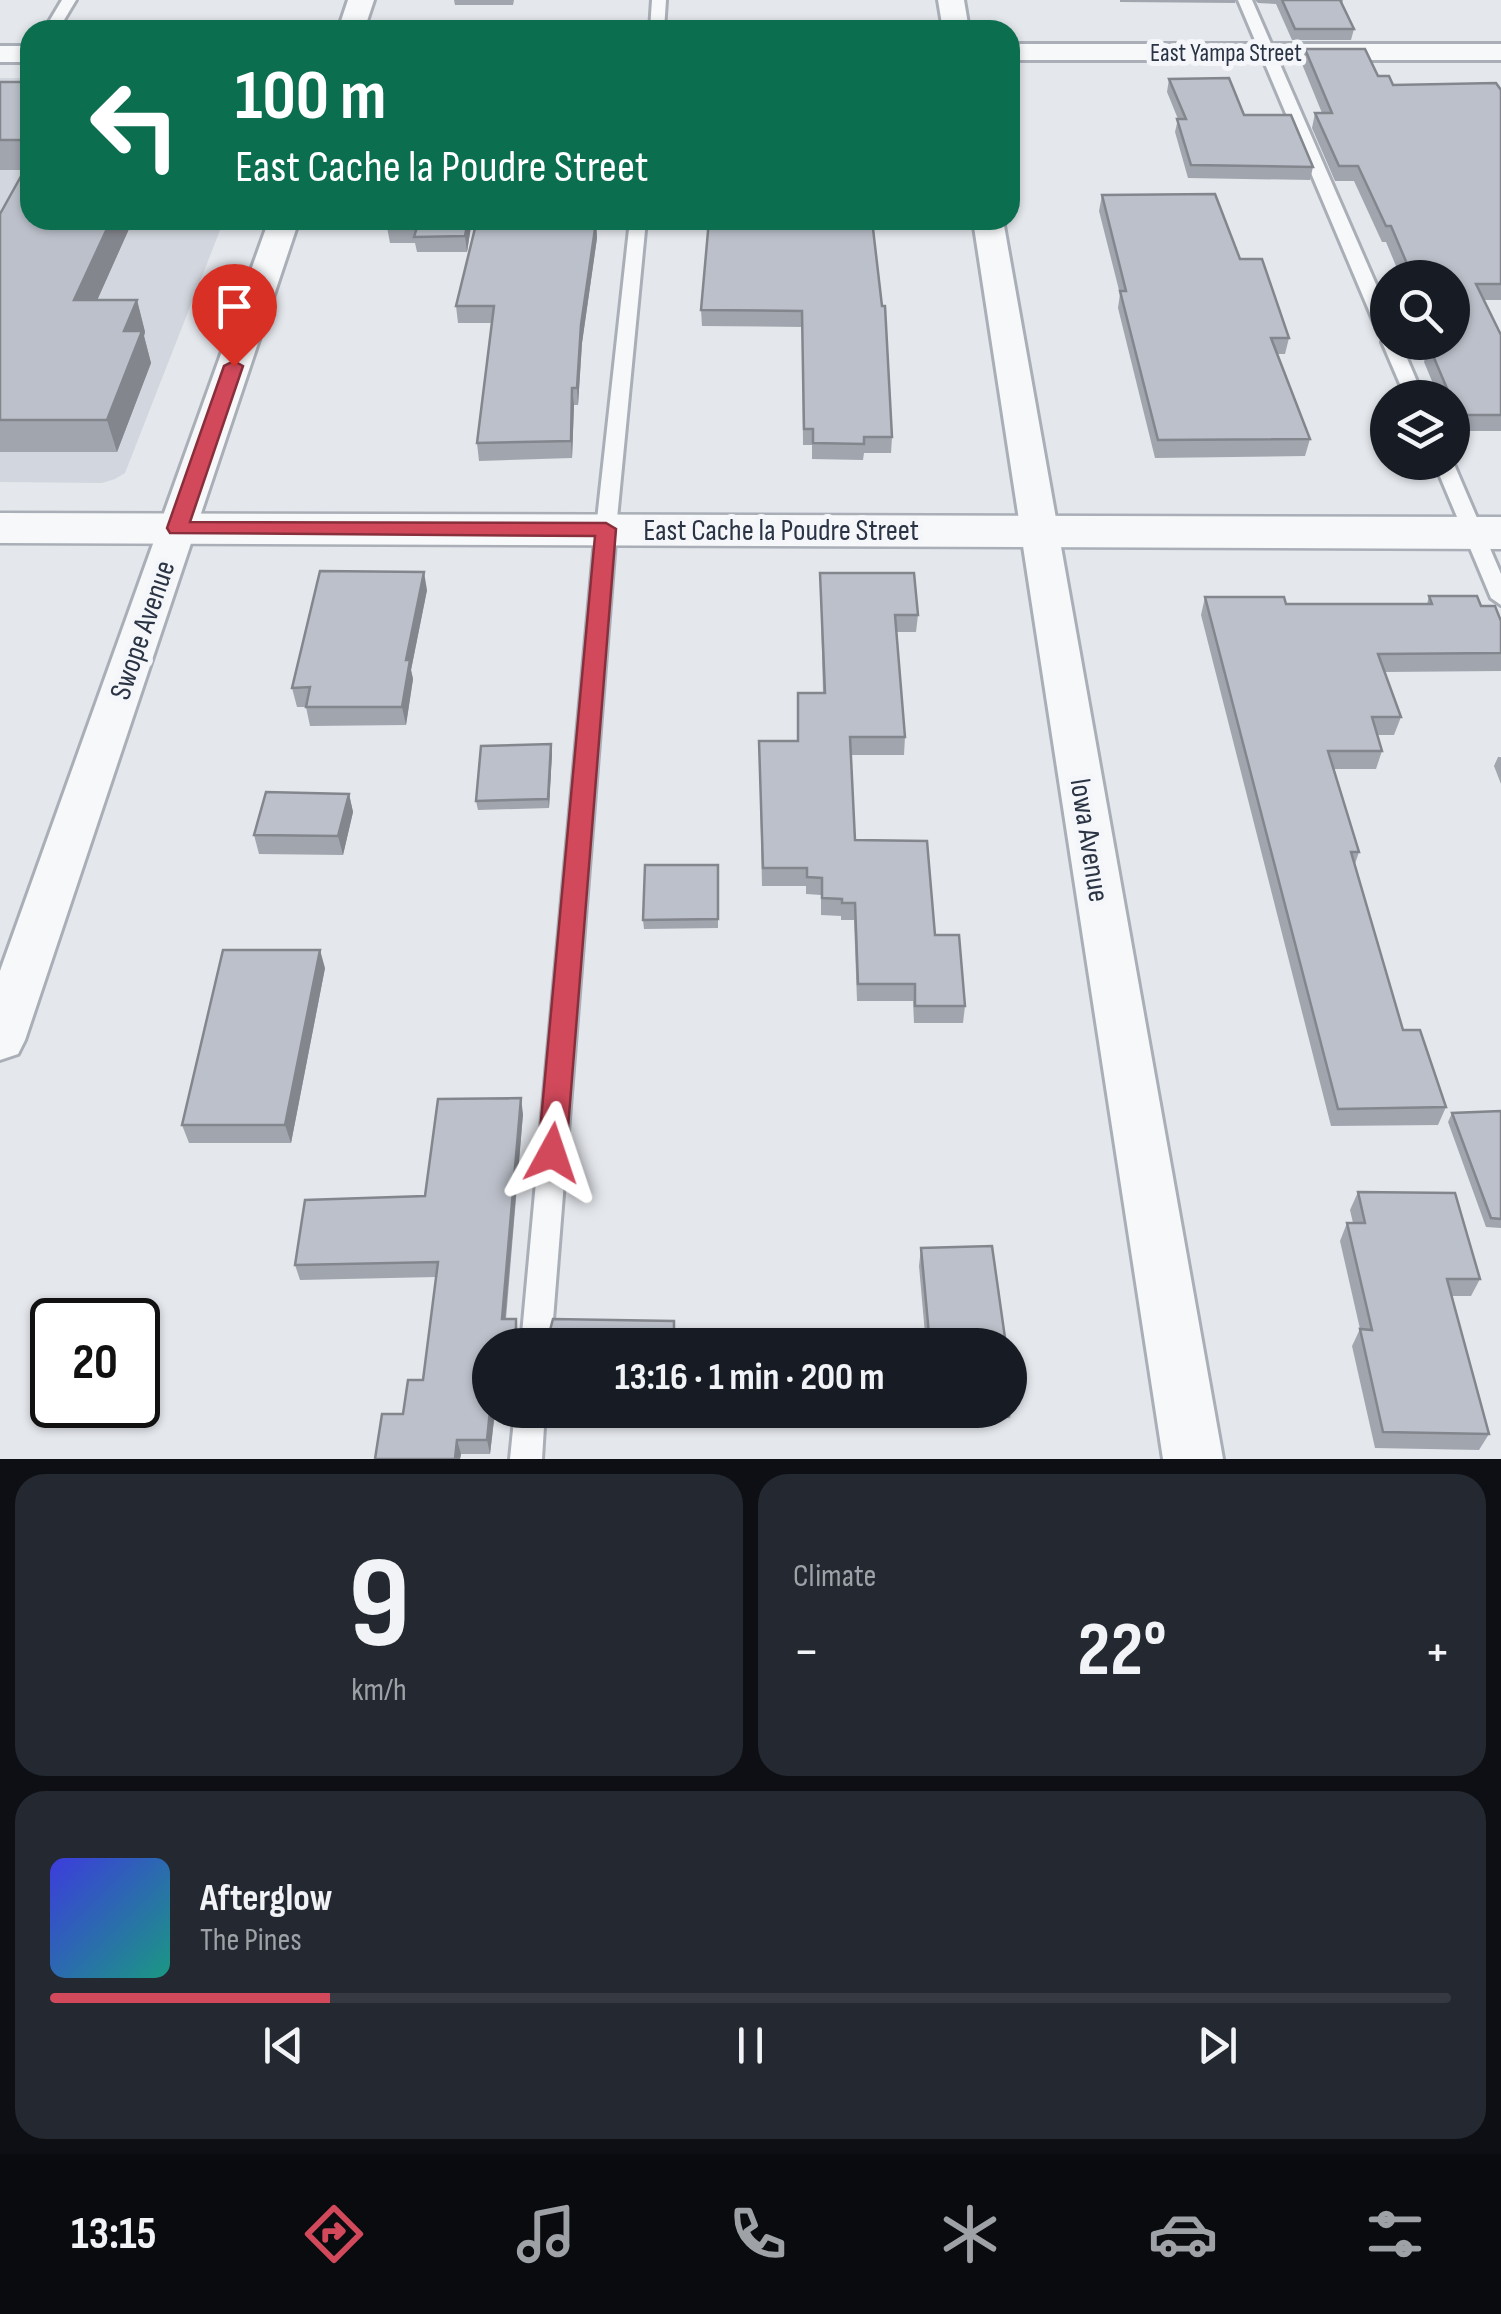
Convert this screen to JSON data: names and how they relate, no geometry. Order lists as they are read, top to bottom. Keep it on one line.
{"streets":{"street":["East Yampa Street","East Cache la Poudre Street","Swope Avenue","Iowa Avenue"]},"crossings":[["East Cache la Poudre Street","Swope Avenue"],["East Cache la Poudre Street","Iowa Avenue"]],"page":{"turn":["100 m","East Cache la Poudre Street"],"limit":"20","trip":"13:16 · 1 min · 200 m","tile":[["9","km/h"],"Climate"],"heat":["−","22°","+"],"song":["Afterglow","The Pines"],"tabs":"13:15"}}
